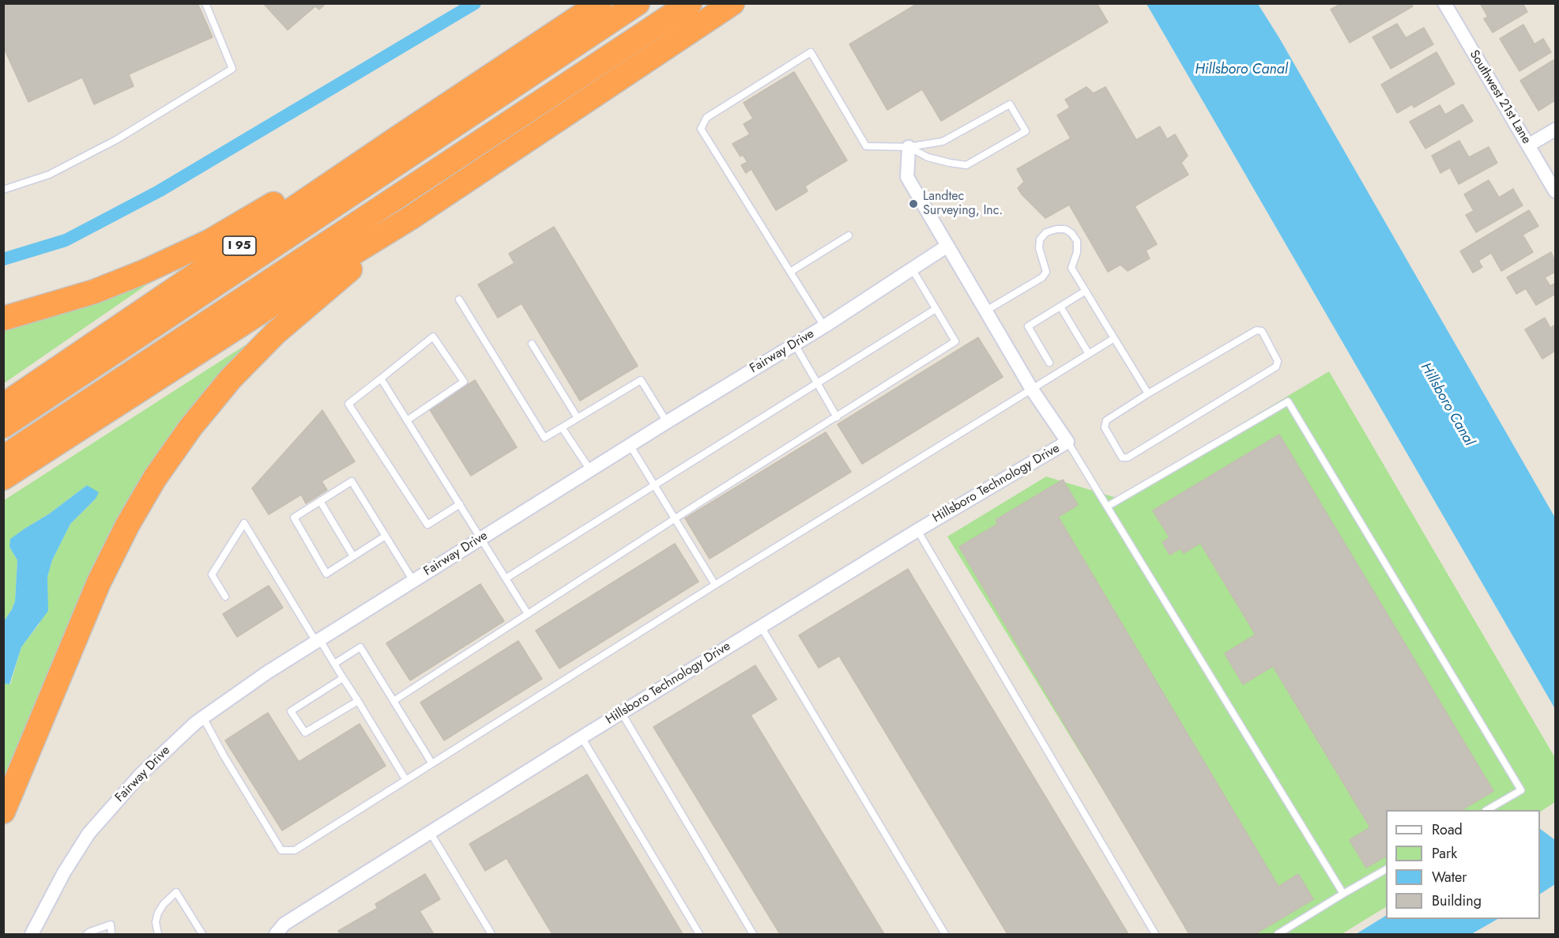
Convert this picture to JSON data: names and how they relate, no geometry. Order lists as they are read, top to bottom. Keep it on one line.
{"streets":{"highway":["I 95"],"street":["Southwest 21st Lane","Fairway Drive","Hillsboro Technology Drive"]},"water":["Hillsboro Canal"],"places":["Landtec Surveying, Inc."],"legend":["Road","Park","Water","Building"]}
